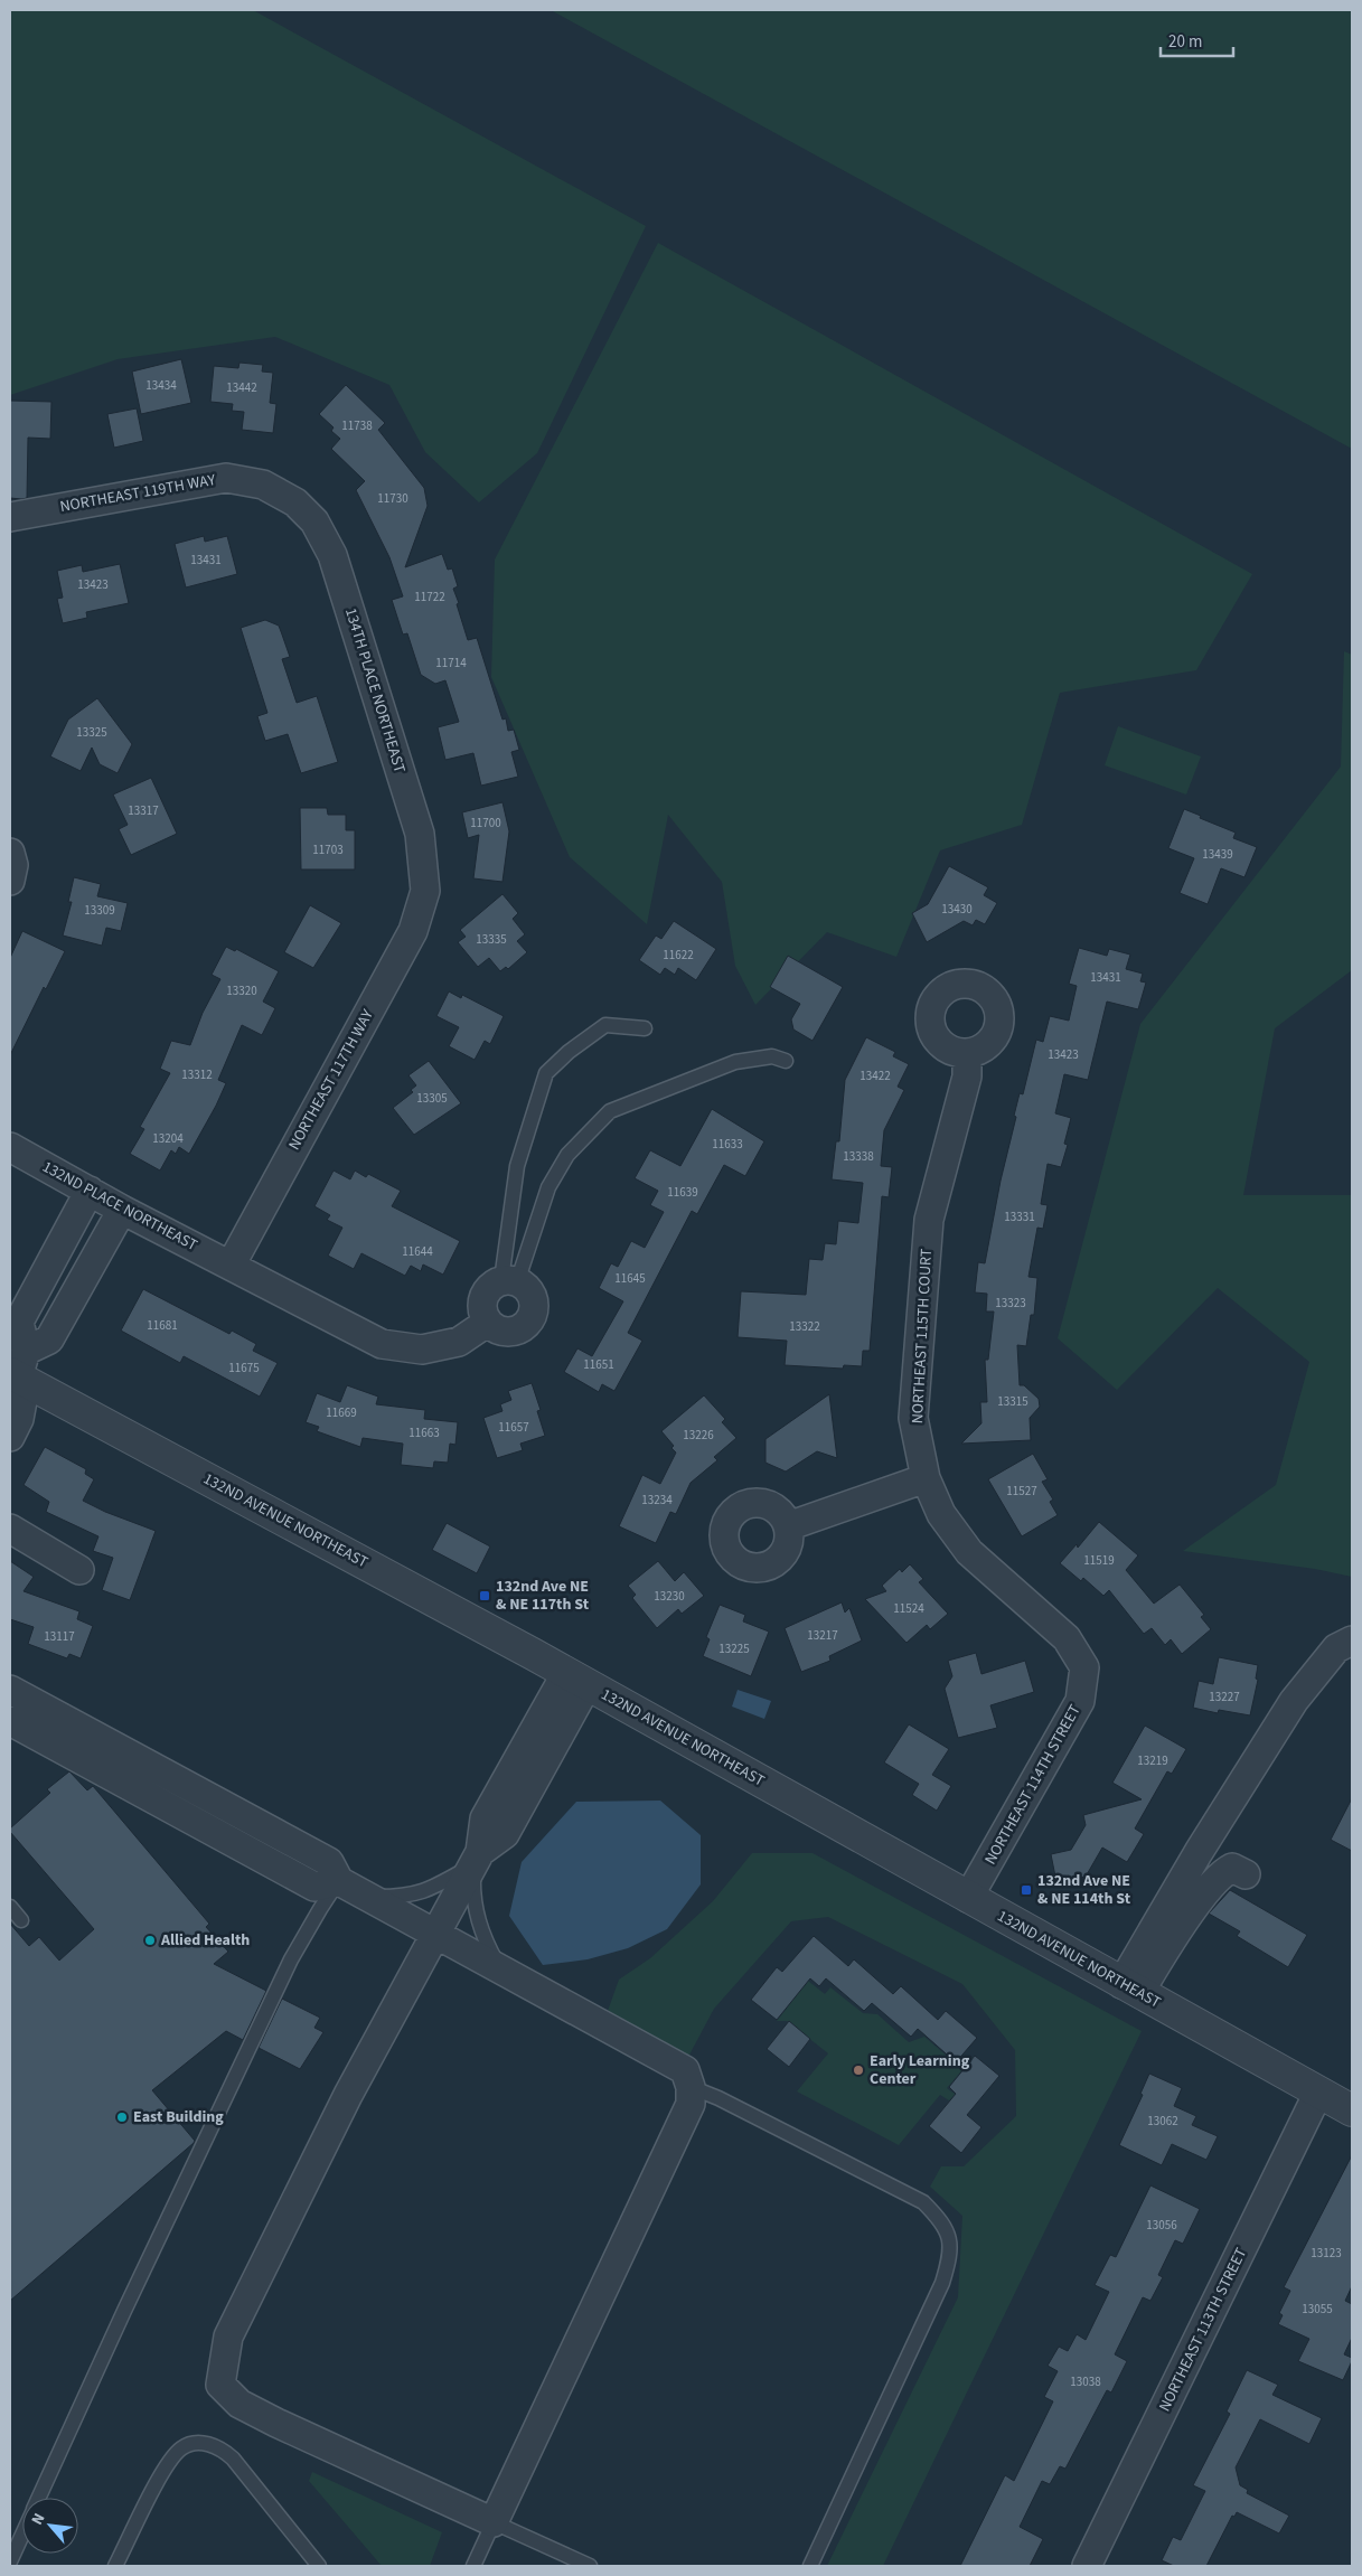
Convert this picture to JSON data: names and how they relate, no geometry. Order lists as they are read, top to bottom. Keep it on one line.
{"streets":{"street":["NORTHEAST 119TH WAY","134TH PLACE NORTHEAST","NORTHEAST 117TH WAY","132ND PLACE NORTHEAST","NORTHEAST 115TH COURT","132ND AVENUE NORTHEAST","NORTHEAST 114TH STREET","NORTHEAST 113TH STREET"]},"crossings":[["NORTHEAST 119TH WAY","134TH PLACE NORTHEAST"],["134TH PLACE NORTHEAST","NORTHEAST 117TH WAY"],["NORTHEAST 117TH WAY","132ND PLACE NORTHEAST"],["NORTHEAST 115TH COURT","NORTHEAST 114TH STREET"],["132ND AVENUE NORTHEAST","NORTHEAST 114TH STREET"],["132ND AVENUE NORTHEAST","NORTHEAST 113TH STREET"]],"places":{"transit":["132nd Ave NE & NE 117th St","132nd Ave NE & NE 114th St"],"other":["Allied Health","Early Learning Center","East Building"]},"house_numbers":["13434","13442","11738","11730","13431","13423","11722","11714","13325","13317","11700","11703","13439","13430","13309","13335","11622","13431","13320","13423","13312","13422","13305","13204","11633","13338","11639","13331","11644","11645","13323","11681","13322","11651","11675","13315","11669","11657","11663","13226","11527","13234","11519","13230","11524","13217","13117","13225","13227","13219","13062","13056","13123","13055","13038"],"scale_bar":"20 m","north":"top left"}
